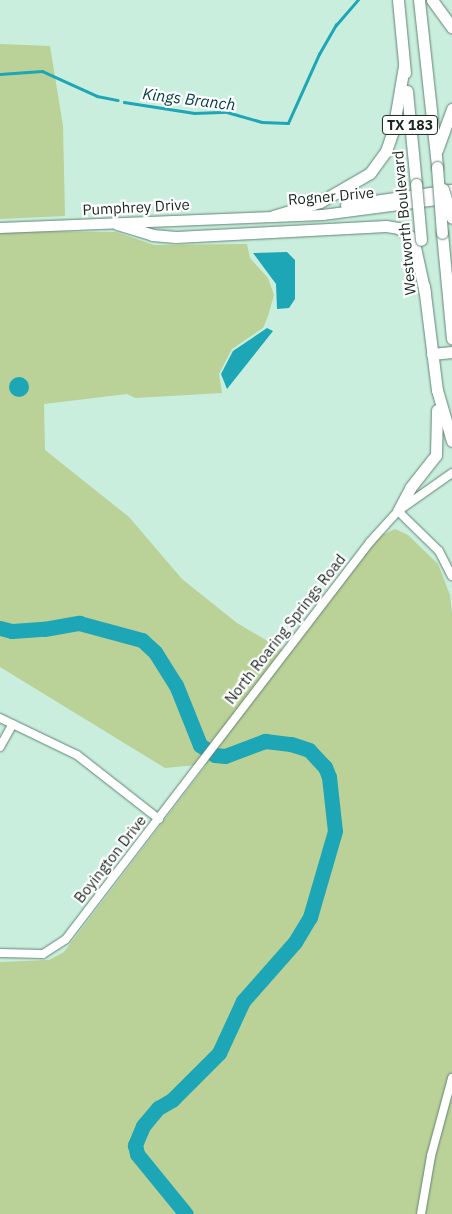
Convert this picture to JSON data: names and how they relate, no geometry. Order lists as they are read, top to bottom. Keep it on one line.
{"streets":{"main road":["TX 183","Westworth Boulevard"],"street":["Rogner Drive","Pumphrey Drive","North Roaring Springs Road","Boyington Drive"]},"crossings":[["Rogner Drive","Pumphrey Drive"],["North Roaring Springs Road","Boyington Drive"]],"water":["Kings Branch"]}
